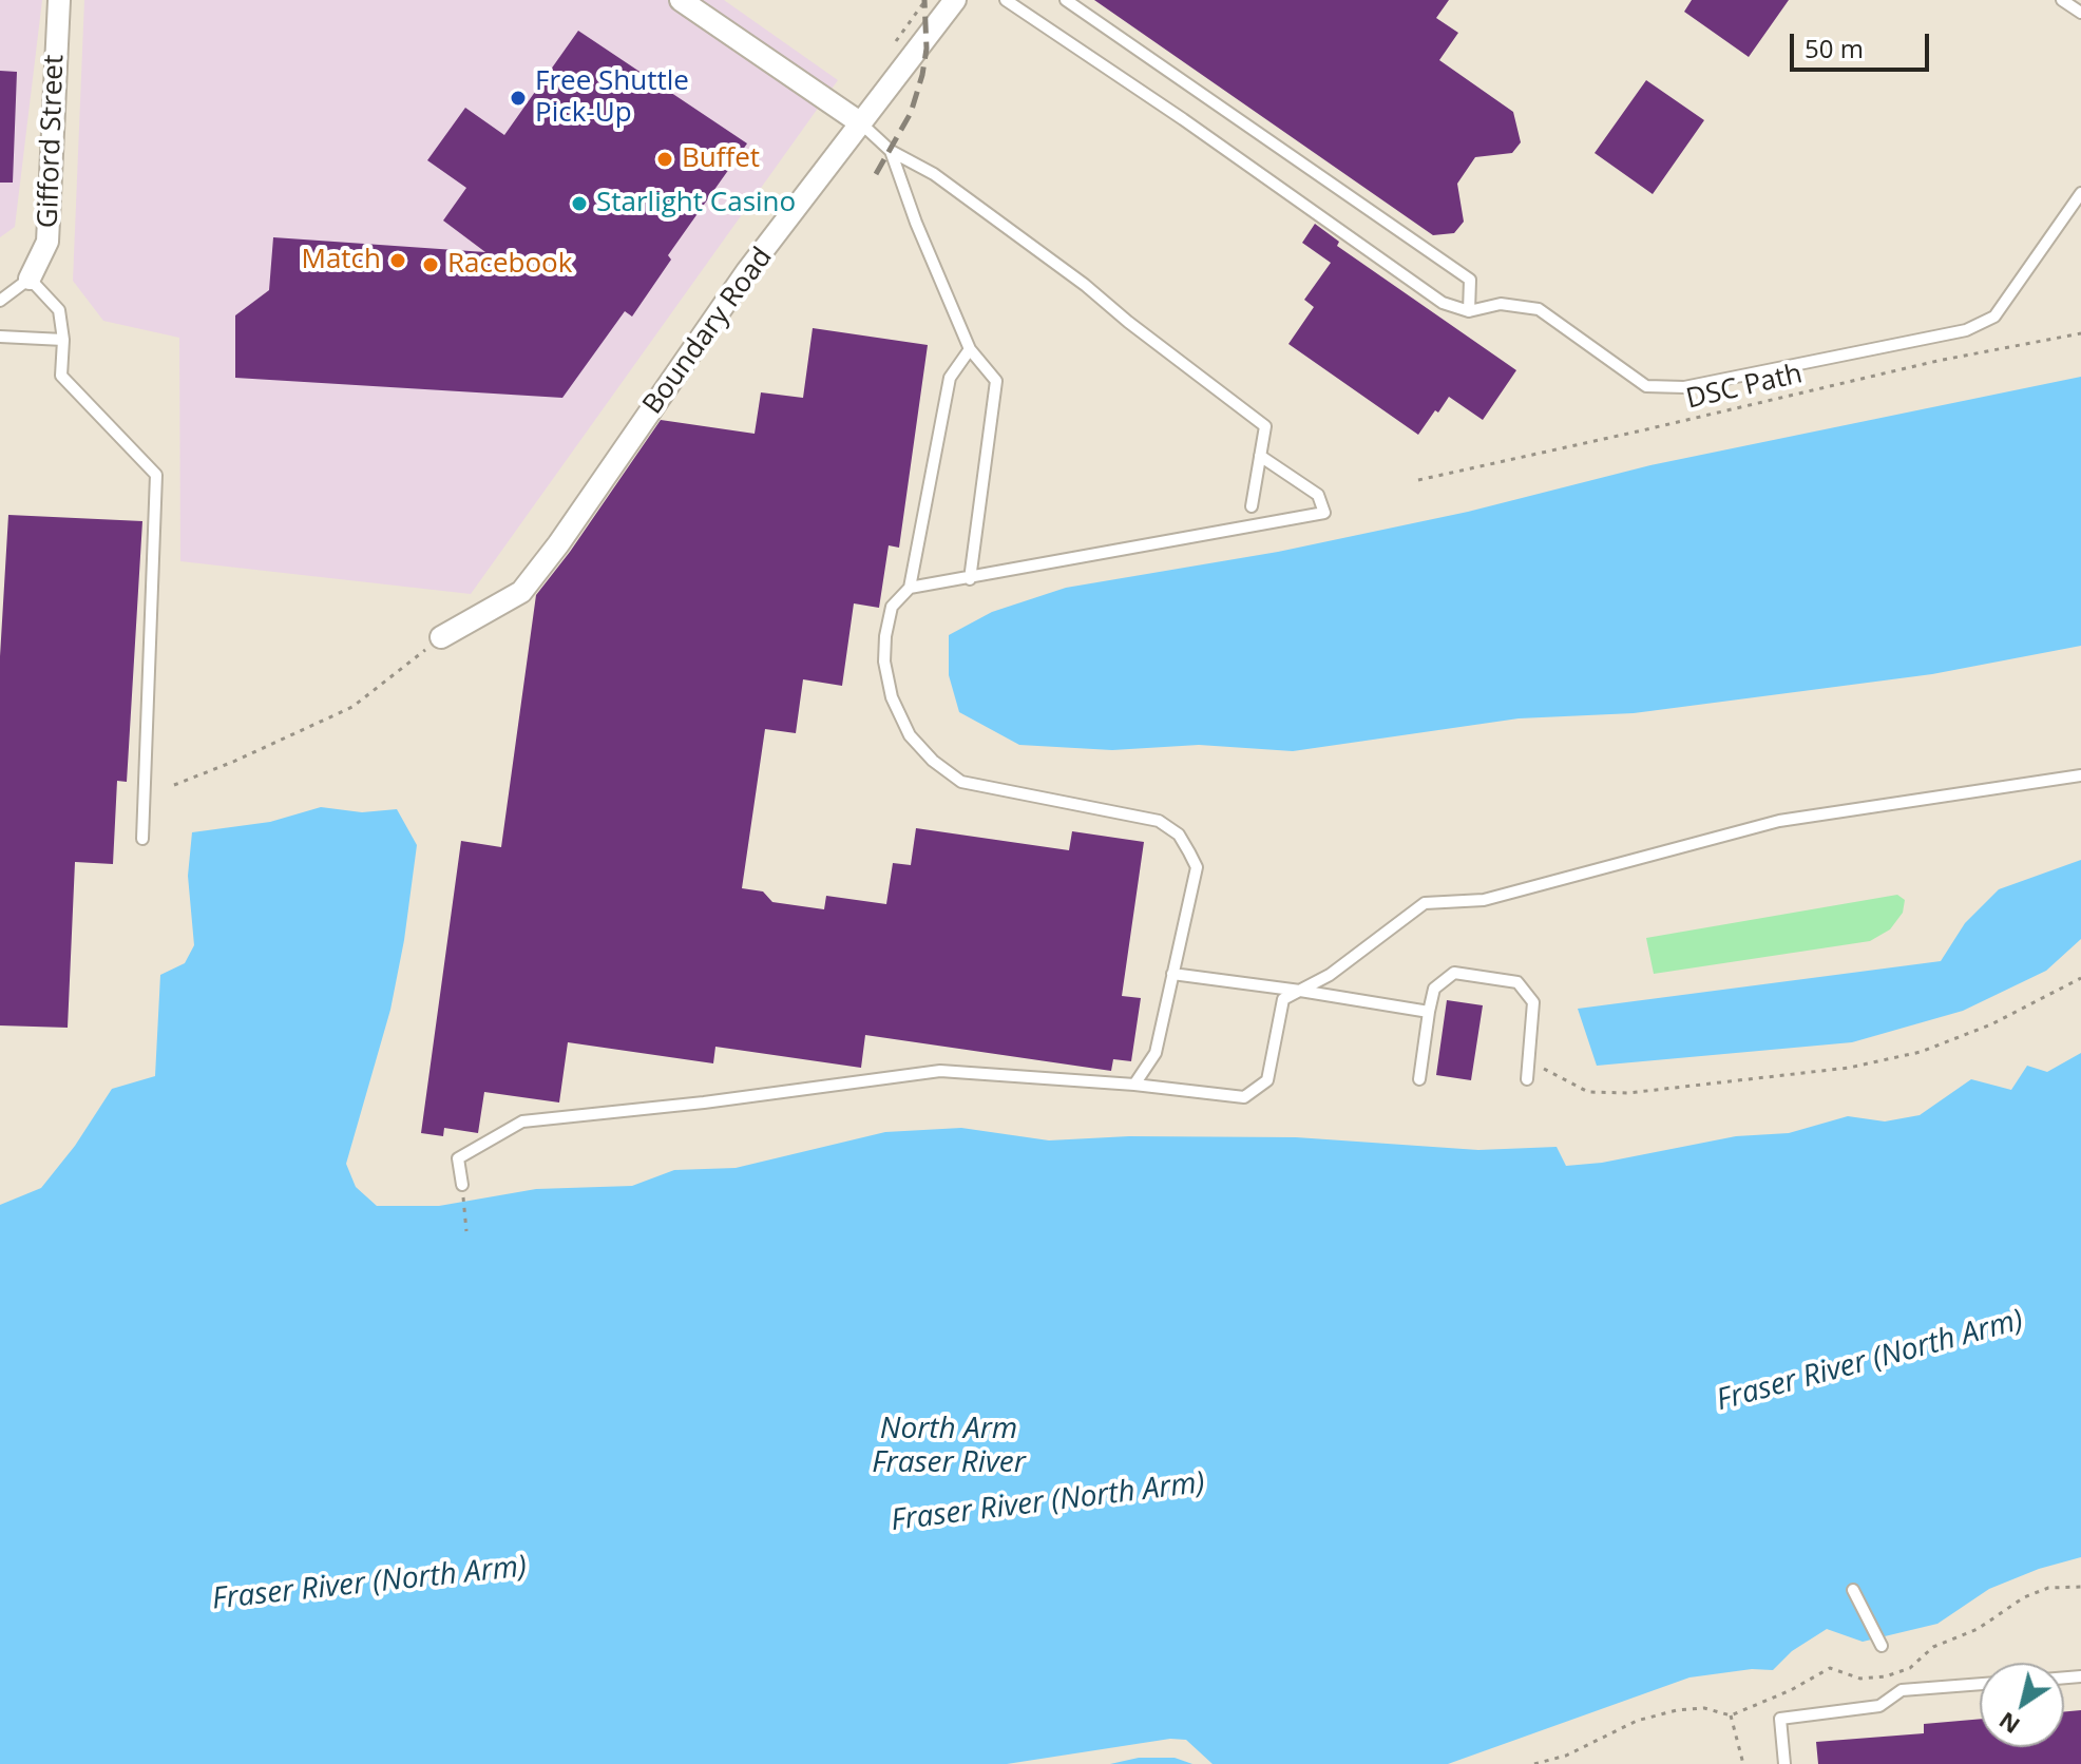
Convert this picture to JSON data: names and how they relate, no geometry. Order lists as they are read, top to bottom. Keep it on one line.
{"streets":{"street":["Gifford Street","Boundary Road"],"path":["DSC Path"]},"water":["Fraser River (North Arm)","North Arm Fraser River"],"places":["Free Shuttle Pick-Up","Buffet","Starlight Casino","Match","Racebook"],"scale_bar":"50 m","north":"bottom left"}
